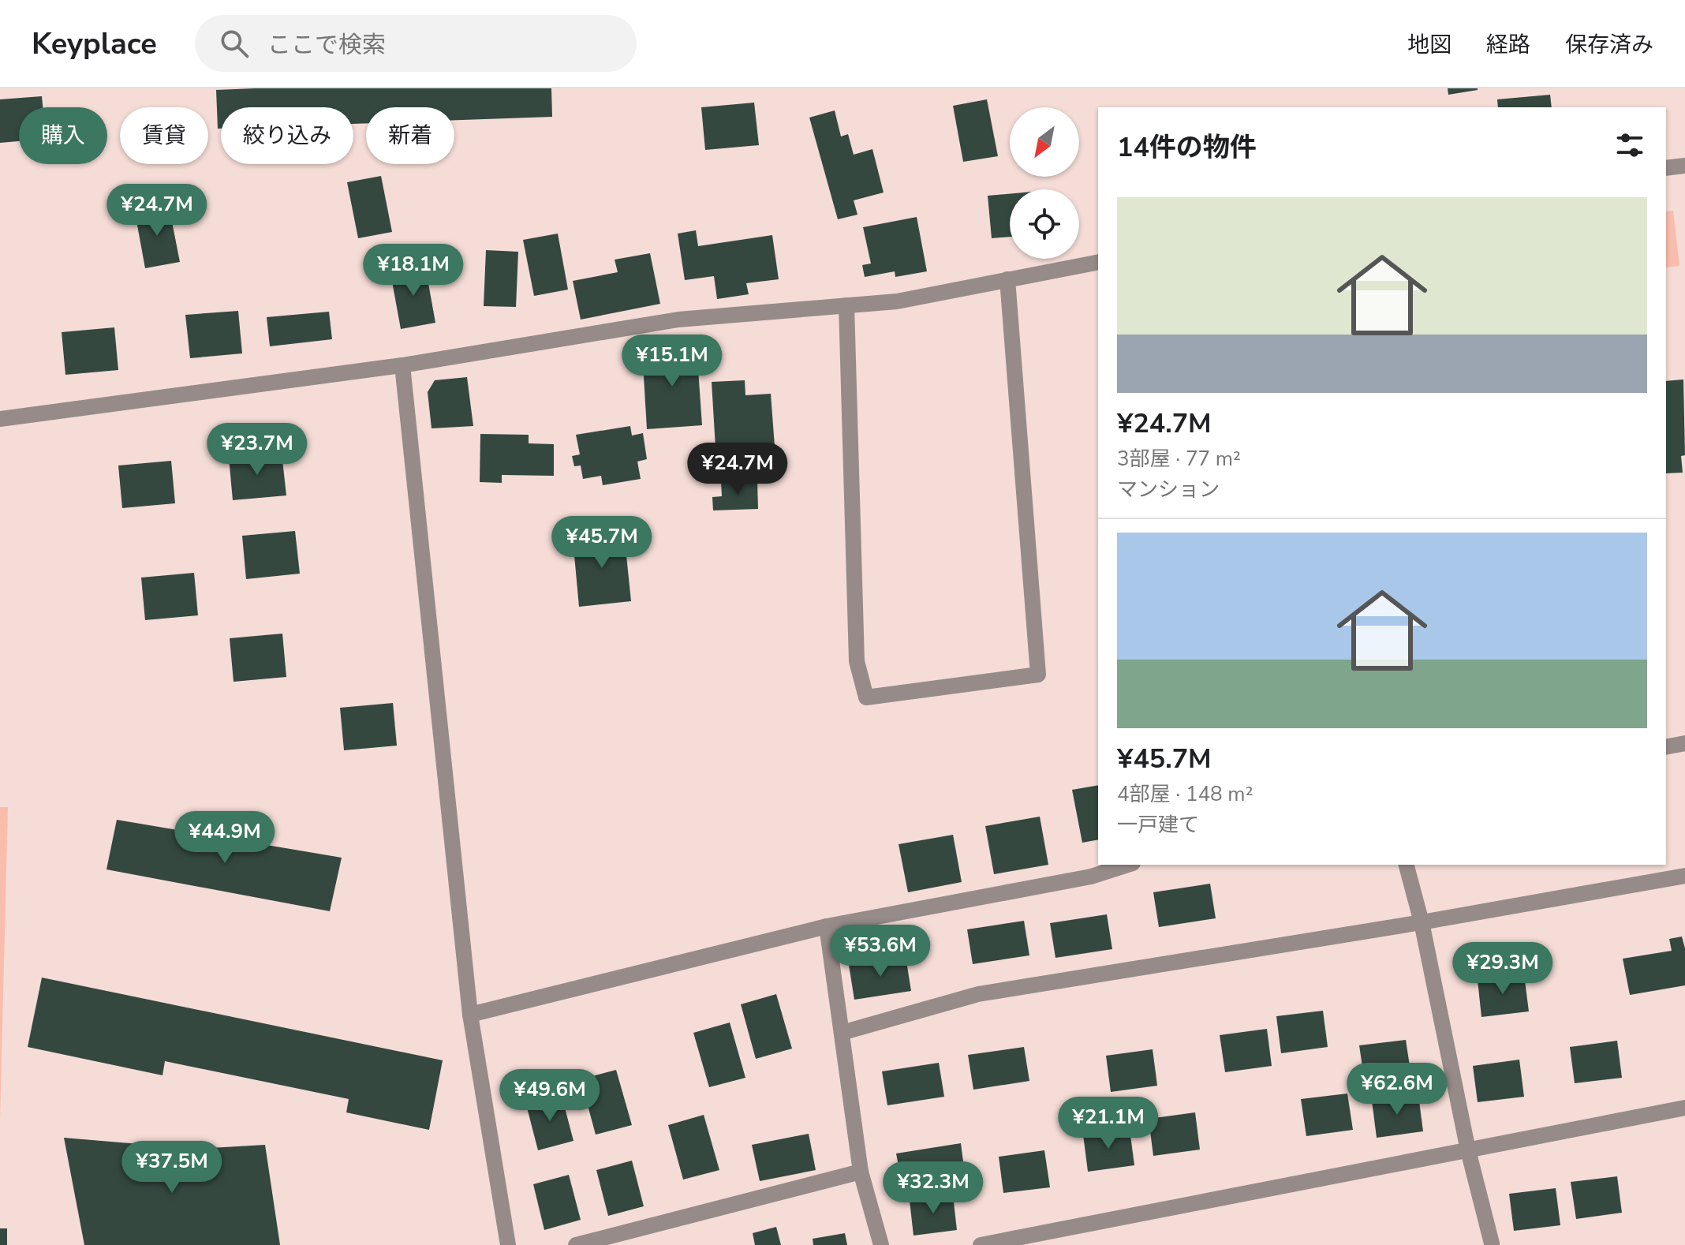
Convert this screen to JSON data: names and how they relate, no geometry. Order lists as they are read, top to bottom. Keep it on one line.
{"north":"bottom left","page":{"header":"Keyplace","search":"ここで検索","nav":["地図","経路","保存済み"],"chip":["購入","賃貸","絞り込み","新着"],"heading":"14件の物件","list":[{"name":"¥24.7M","note":"3部屋 · 77 m² · マンション"},{"name":"¥45.7M","note":"4部屋 · 148 m² · 一戸建て"}],"price":["¥24.7M","¥18.1M","¥15.1M","¥23.7M","¥24.7M","¥45.7M","¥44.9M","¥53.6M","¥29.3M","¥62.6M","¥49.6M","¥21.1M","¥37.5M","¥32.3M"]}}
